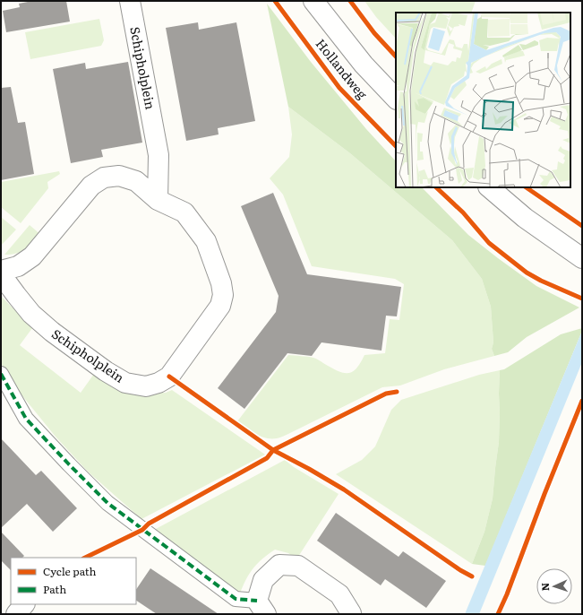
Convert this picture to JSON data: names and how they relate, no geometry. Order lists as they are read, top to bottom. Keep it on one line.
{"streets":{"street":["Schipholplein","Hollandweg"]},"legend":["Cycle path","Path"],"north":"left"}
